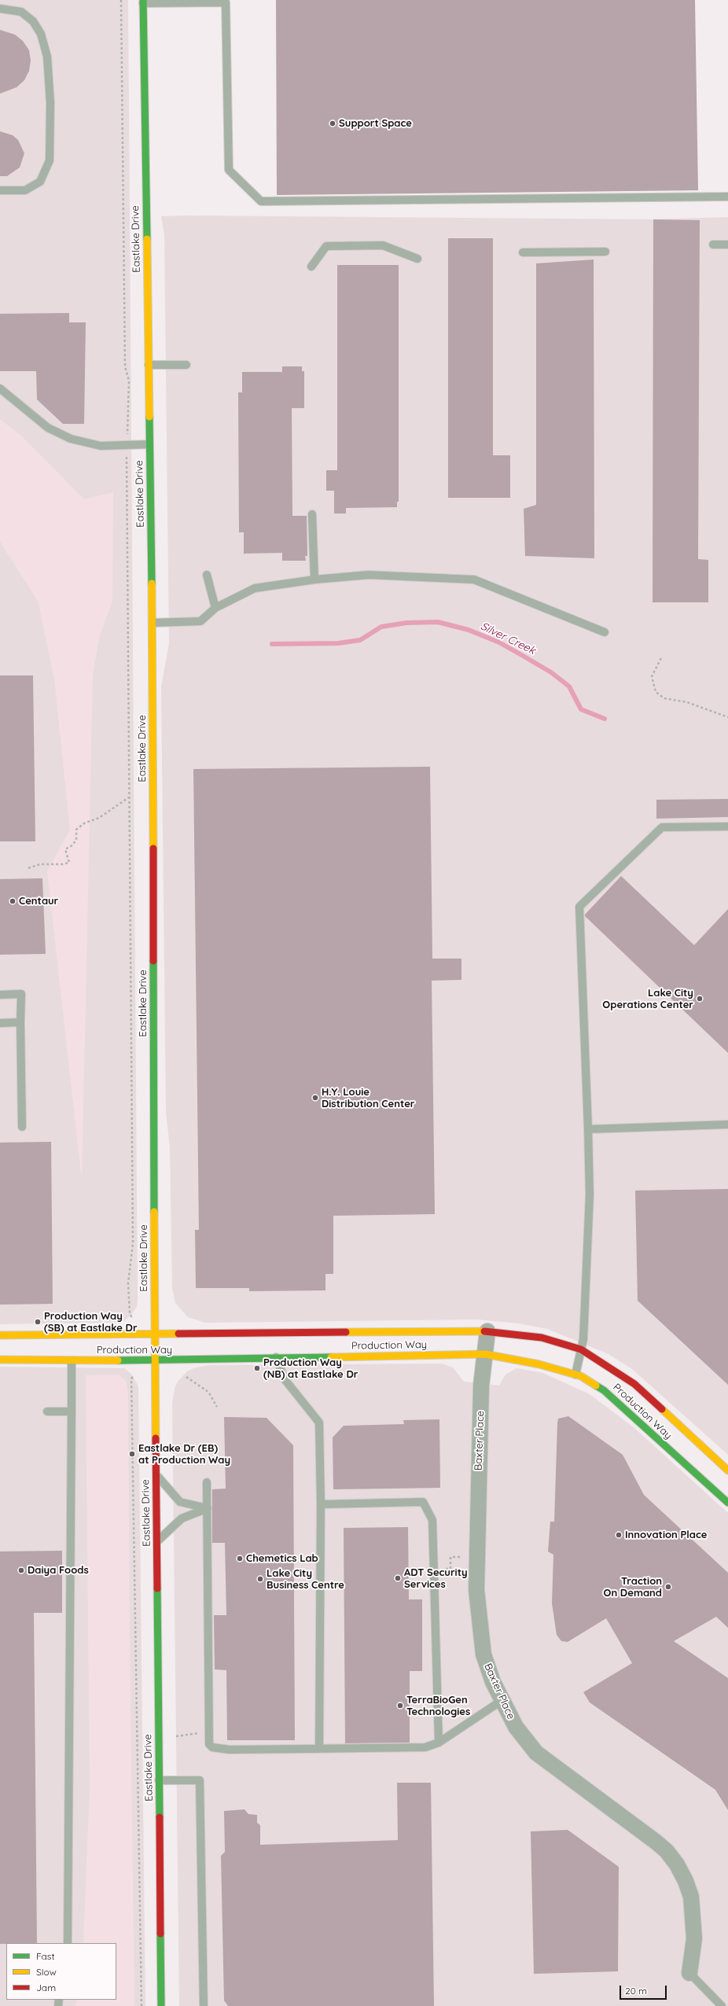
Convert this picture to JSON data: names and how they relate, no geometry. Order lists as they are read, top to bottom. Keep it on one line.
{"streets":{"street":["Eastlake Drive","Production Way","Baxter Place"]},"crossings":[["Eastlake Drive","Production Way"],["Production Way","Baxter Place"]],"water":["Silver Creek"],"places":["Support Space","Centaur","Lake City Operations Center","H.Y. Louie Distribution Center","Production Way (SB) at Eastlake Dr","Production Way (NB) at Eastlake Dr","Eastlake Dr (EB) at Production Way","Innovation Place","Chemetics Lab","Daiya Foods","ADT Security Services","Lake City Business Centre","Traction On Demand","TerraBioGen Technologies"],"legend":["Fast","Slow","Jam"],"scale_bar":"20 m"}
